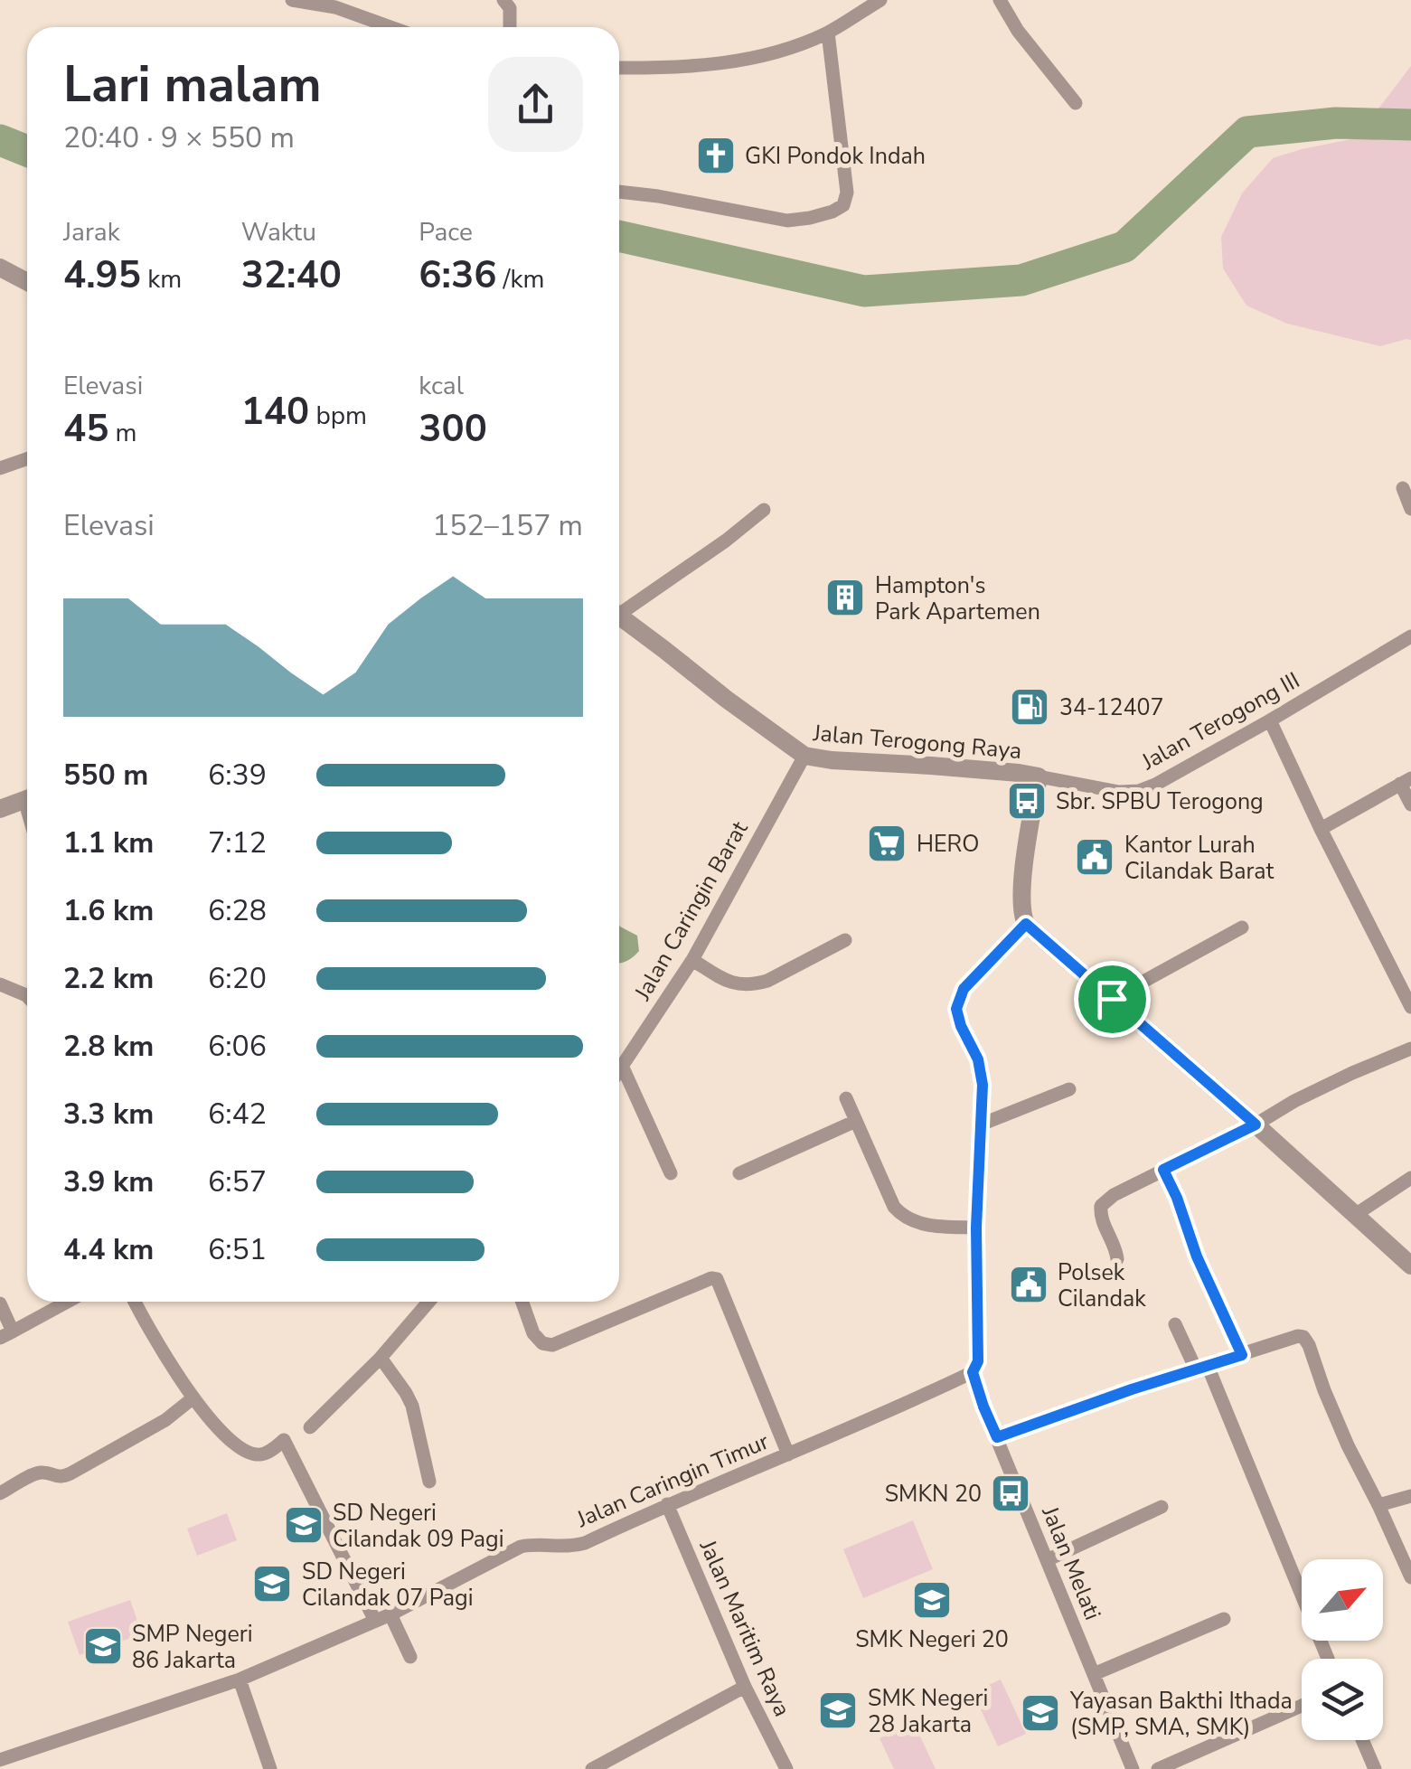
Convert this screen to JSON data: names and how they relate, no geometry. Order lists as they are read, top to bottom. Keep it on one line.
{"streets":{"street":["Jalan Terogong III","Jalan Terogong Raya","Jalan Caringin Barat","Jalan Caringin Timur","Jalan Melati","Jalan Maritim Raya"]},"crossings":[["Jalan Terogong III","Jalan Terogong Raya"],["Jalan Terogong Raya","Jalan Caringin Barat"],["Jalan Caringin Timur","Jalan Melati"],["Jalan Caringin Timur","Jalan Maritim Raya"]],"places":{"church":["GKI Pondok Indah"],"building":["Hampton's Park Apartemen"],"fuel station":["34-12407"],"bus stop":["Sbr. SPBU Terogong","SMKN 20"],"supermarket":["HERO"],"public building":["Kantor Lurah Cilandak Barat","Polsek Cilandak"],"school or university":["SD Negeri Cilandak 09 Pagi","SD Negeri Cilandak 07 Pagi","SMK Negeri 20","SMP Negeri 86 Jakarta","SMK Negeri 28 Jakarta","Yayasan Bakthi Ithada (SMP, SMA, SMK)"]},"north":"top right","page":{"heading":["Lari malam","20:40 · 9 × 550 m"],"stats":[["Jarak","4.95 km"],["Waktu","32:40"],["Pace","6:36 /km"],["Elevasi","45 m"],["140 bpm"],["kcal","300"]],"chart":["Elevasi","152–157 m"],"list":[{"name":"550 m","note":"6:39"},{"name":"1.1 km","note":"7:12"},{"name":"1.6 km","note":"6:28"},{"name":"2.2 km","note":"6:20"},{"name":"2.8 km","note":"6:06"},{"name":"3.3 km","note":"6:42"},{"name":"3.9 km","note":"6:57"},{"name":"4.4 km","note":"6:51"}]}}
